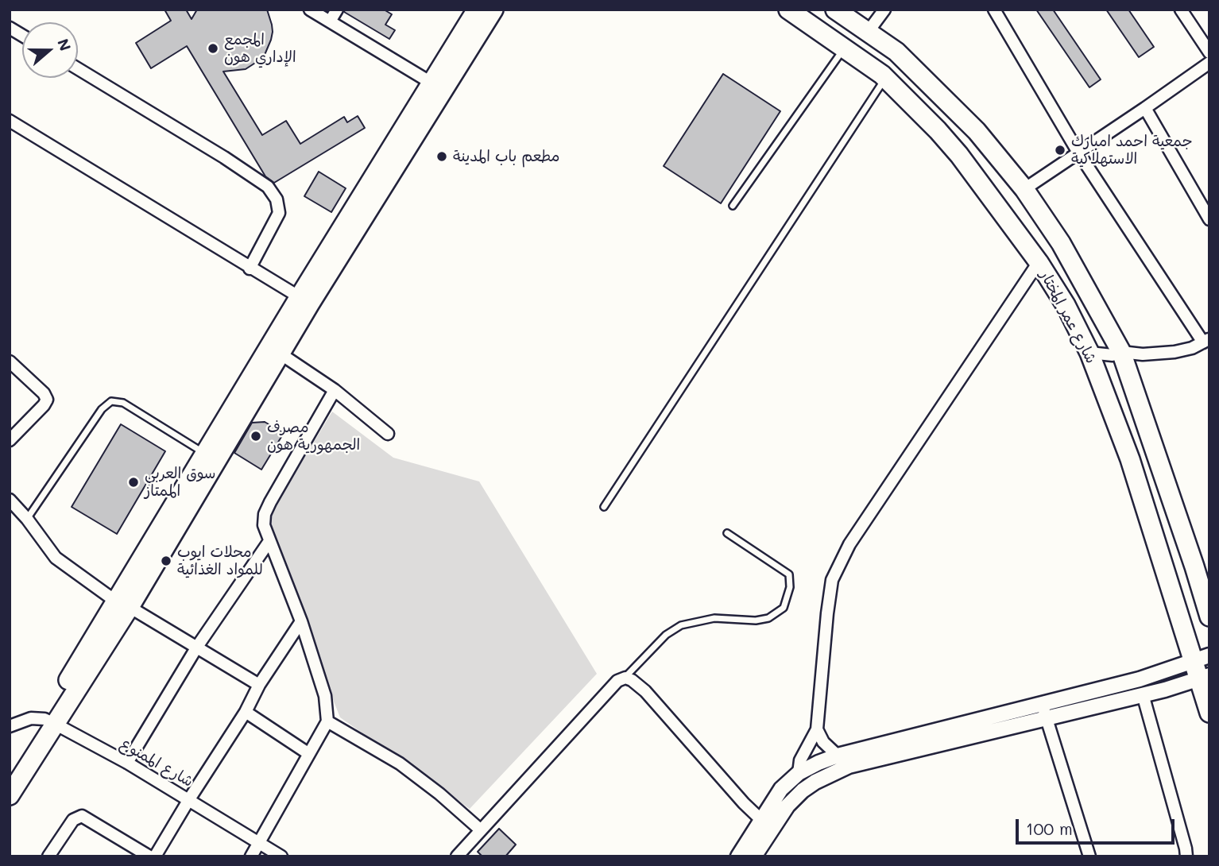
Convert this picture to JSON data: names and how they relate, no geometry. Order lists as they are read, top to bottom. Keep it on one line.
{"streets":{"main road":["شارع عمر المختار"],"street":["شارع الممنوع"]},"places":["المجمع الإداري هون","جمعية احمد امبارك الاستهلاكية","مطعم باب المدينة","مصرف الجمهورية هون","سوق العربي الممتاز","محلات ايوب للمواد الغذائية"],"scale_bar":"100 m","north":"right"}
